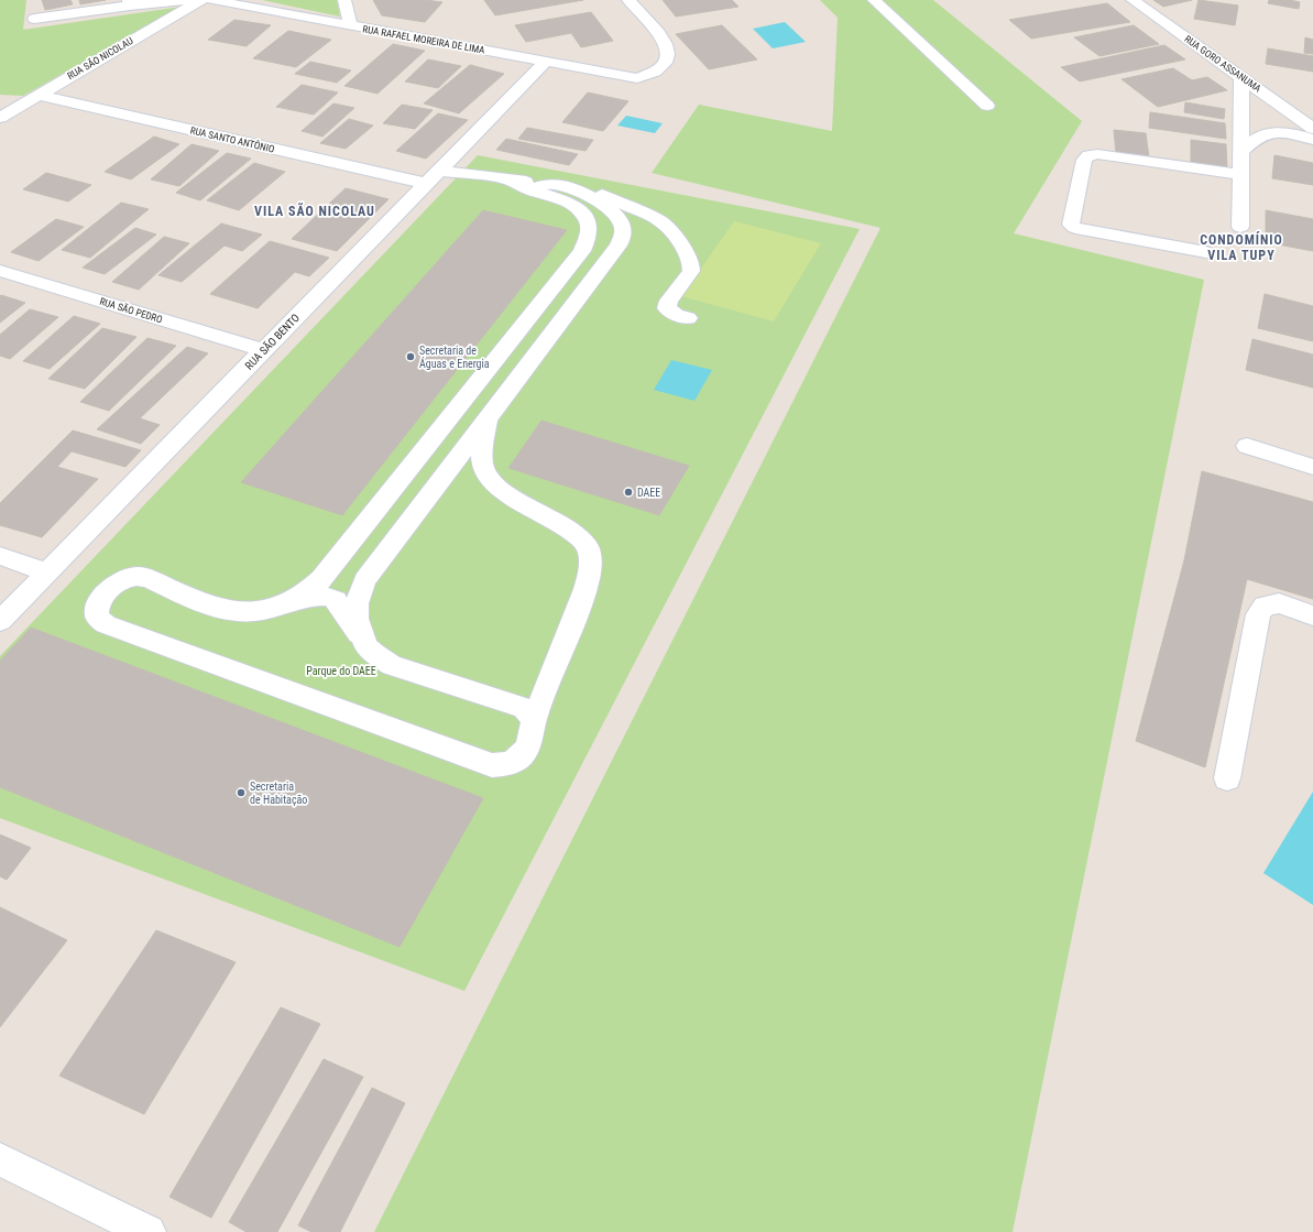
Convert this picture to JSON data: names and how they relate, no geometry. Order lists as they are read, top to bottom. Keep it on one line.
{"streets":{"street":["RUA RAFAEL MOREIRA DE LIMA","RUA SÃO NICOLAU","RUA GORO ASSANUMA","RUA SANTO ANTÔNIO","RUA SÃO PEDRO","RUA SÃO BENTO"]},"crossings":[["RUA RAFAEL MOREIRA DE LIMA","RUA SÃO BENTO"],["RUA SÃO NICOLAU","RUA SANTO ANTÔNIO"],["RUA SANTO ANTÔNIO","RUA SÃO BENTO"],["RUA SÃO PEDRO","RUA SÃO BENTO"]],"districts":["VILA SÃO NICOLAU","CONDOMÍNIO VILA TUPY"],"parks":["Parque do DAEE"],"places":["Secretaria de Águas e Energia","DAEE","Secretaria de Habitação"]}
